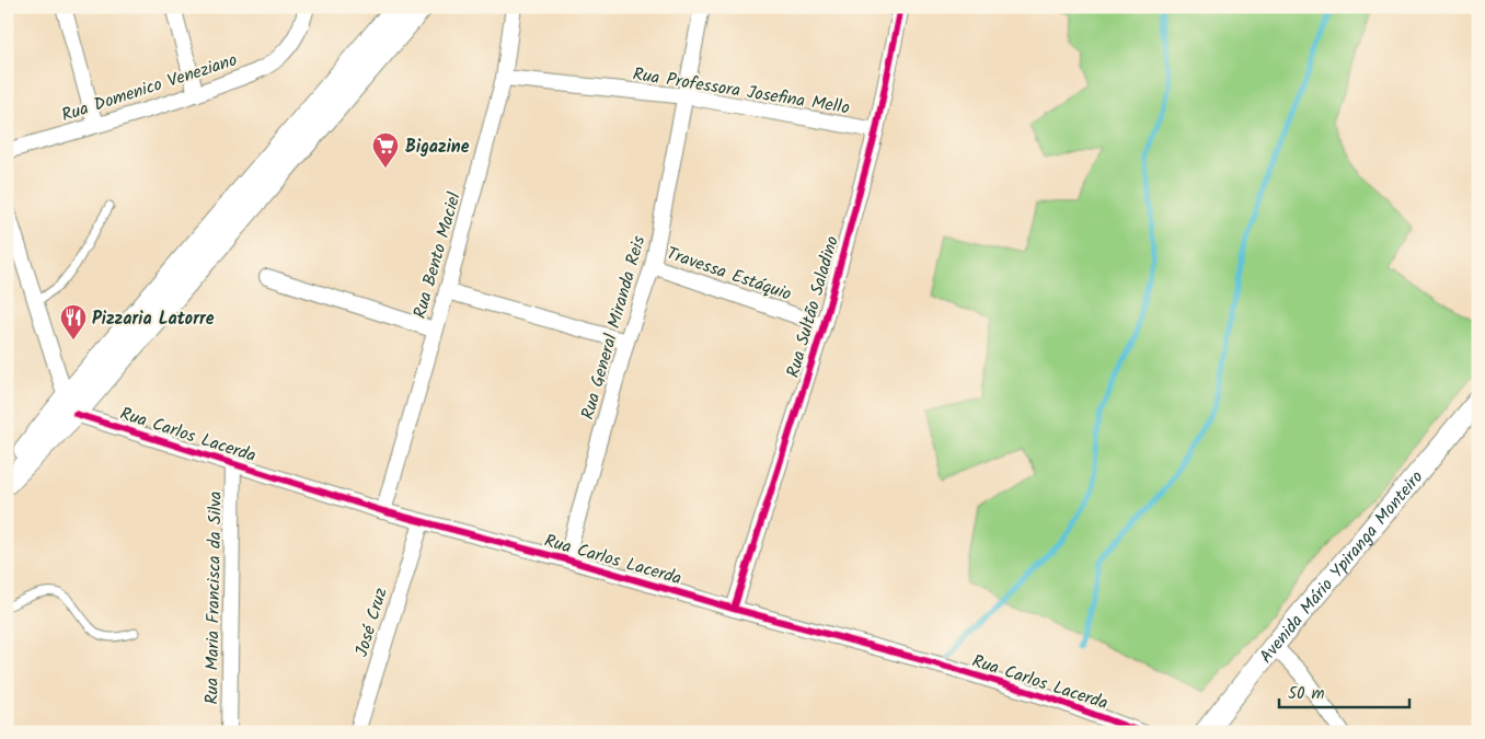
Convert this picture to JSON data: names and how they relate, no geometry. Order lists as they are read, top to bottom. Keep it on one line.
{"streets":{"main road":["Avenida Mário Ypiranga Monteiro"],"street":["Rua Domenico Veneziano","Rua Professora Josefina Mello","Rua Bento Maciel","Travessa Estáquio","Rua Sultão Saladino","Rua General Miranda Reis","Rua Carlos Lacerda","Rua Maria Francisca da Silva","José Cruz"]},"crossings":[["Rua Professora Josefina Mello","Rua Bento Maciel"],["Rua Professora Josefina Mello","Rua Sultão Saladino"],["Rua Professora Josefina Mello","Rua General Miranda Reis"],["Rua Bento Maciel","Rua Carlos Lacerda"],["Travessa Estáquio","Rua Sultão Saladino"],["Travessa Estáquio","Rua General Miranda Reis"],["Rua Sultão Saladino","Rua Carlos Lacerda"],["Rua General Miranda Reis","Rua Carlos Lacerda"],["Rua Carlos Lacerda","Rua Maria Francisca da Silva"],["Rua Carlos Lacerda","José Cruz"]],"places":{"supermarket":["Bigazine"],"restaurant":["Pizzaria Latorre"]},"scale_bar":"50 m"}
